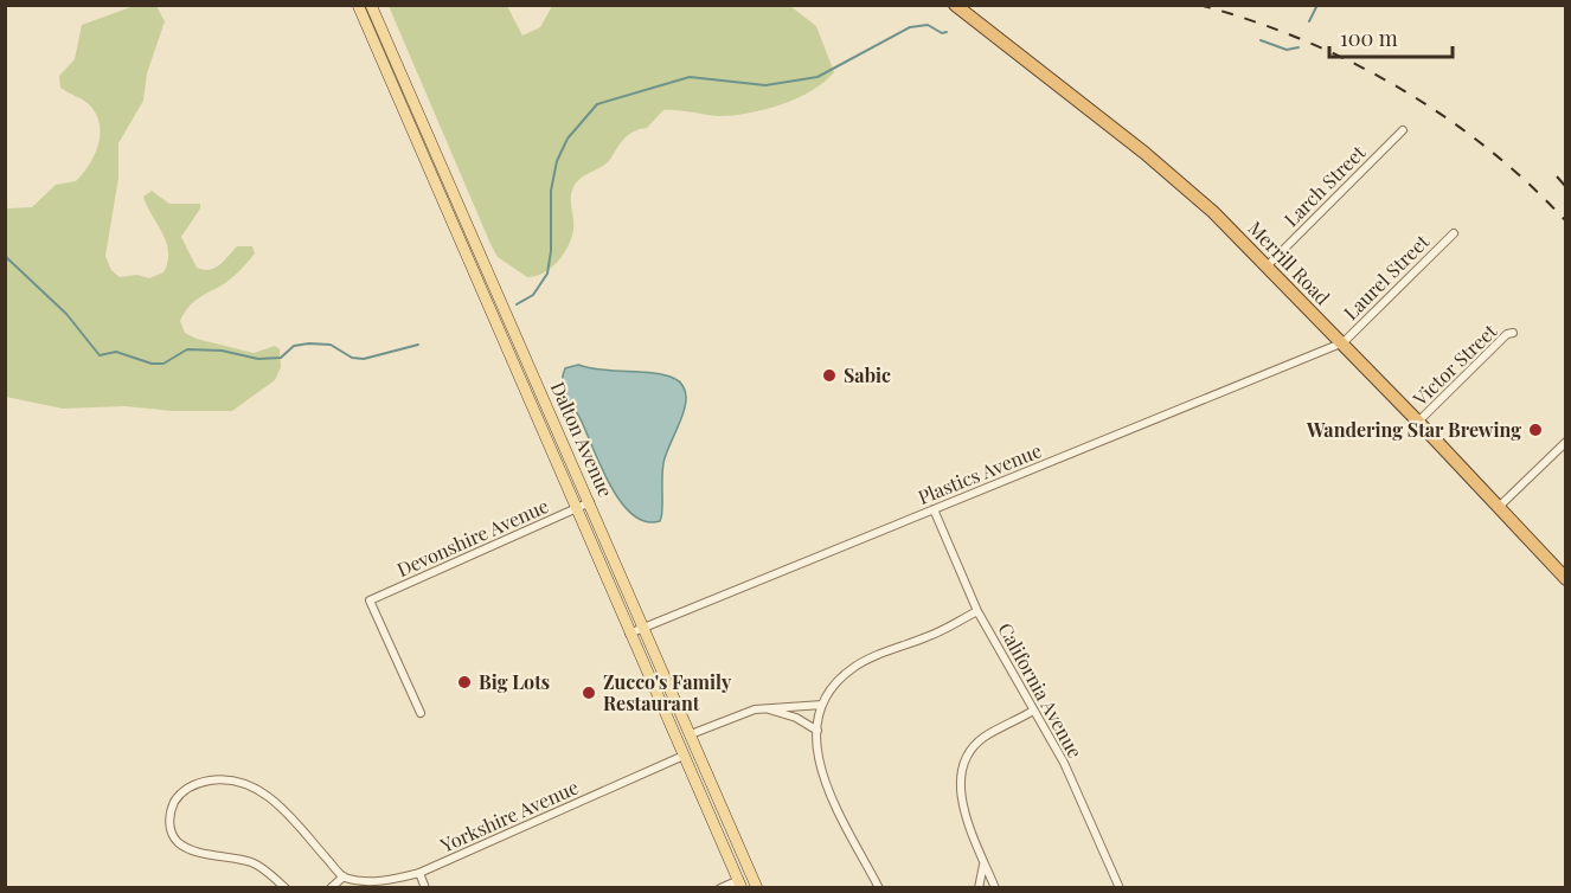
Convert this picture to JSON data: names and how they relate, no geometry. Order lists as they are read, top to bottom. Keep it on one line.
{"streets":{"highway":["Merrill Road"],"main road":["Dalton Avenue"],"street":["Larch Street","Laurel Street","Victor Street","Plastics Avenue","Devonshire Avenue","California Avenue","Yorkshire Avenue"]},"crossings":[["Larch Street","Merrill Road"],["Merrill Road","Laurel Street"],["Merrill Road","Victor Street"],["Merrill Road","Plastics Avenue"],["Laurel Street","Plastics Avenue"],["Dalton Avenue","Plastics Avenue"],["Dalton Avenue","Devonshire Avenue"],["Dalton Avenue","Yorkshire Avenue"],["Plastics Avenue","California Avenue"]],"places":["Sabic","Wandering Star Brewing","Big Lots","Zucco's Family Restaurant"],"scale_bar":"100 m"}
